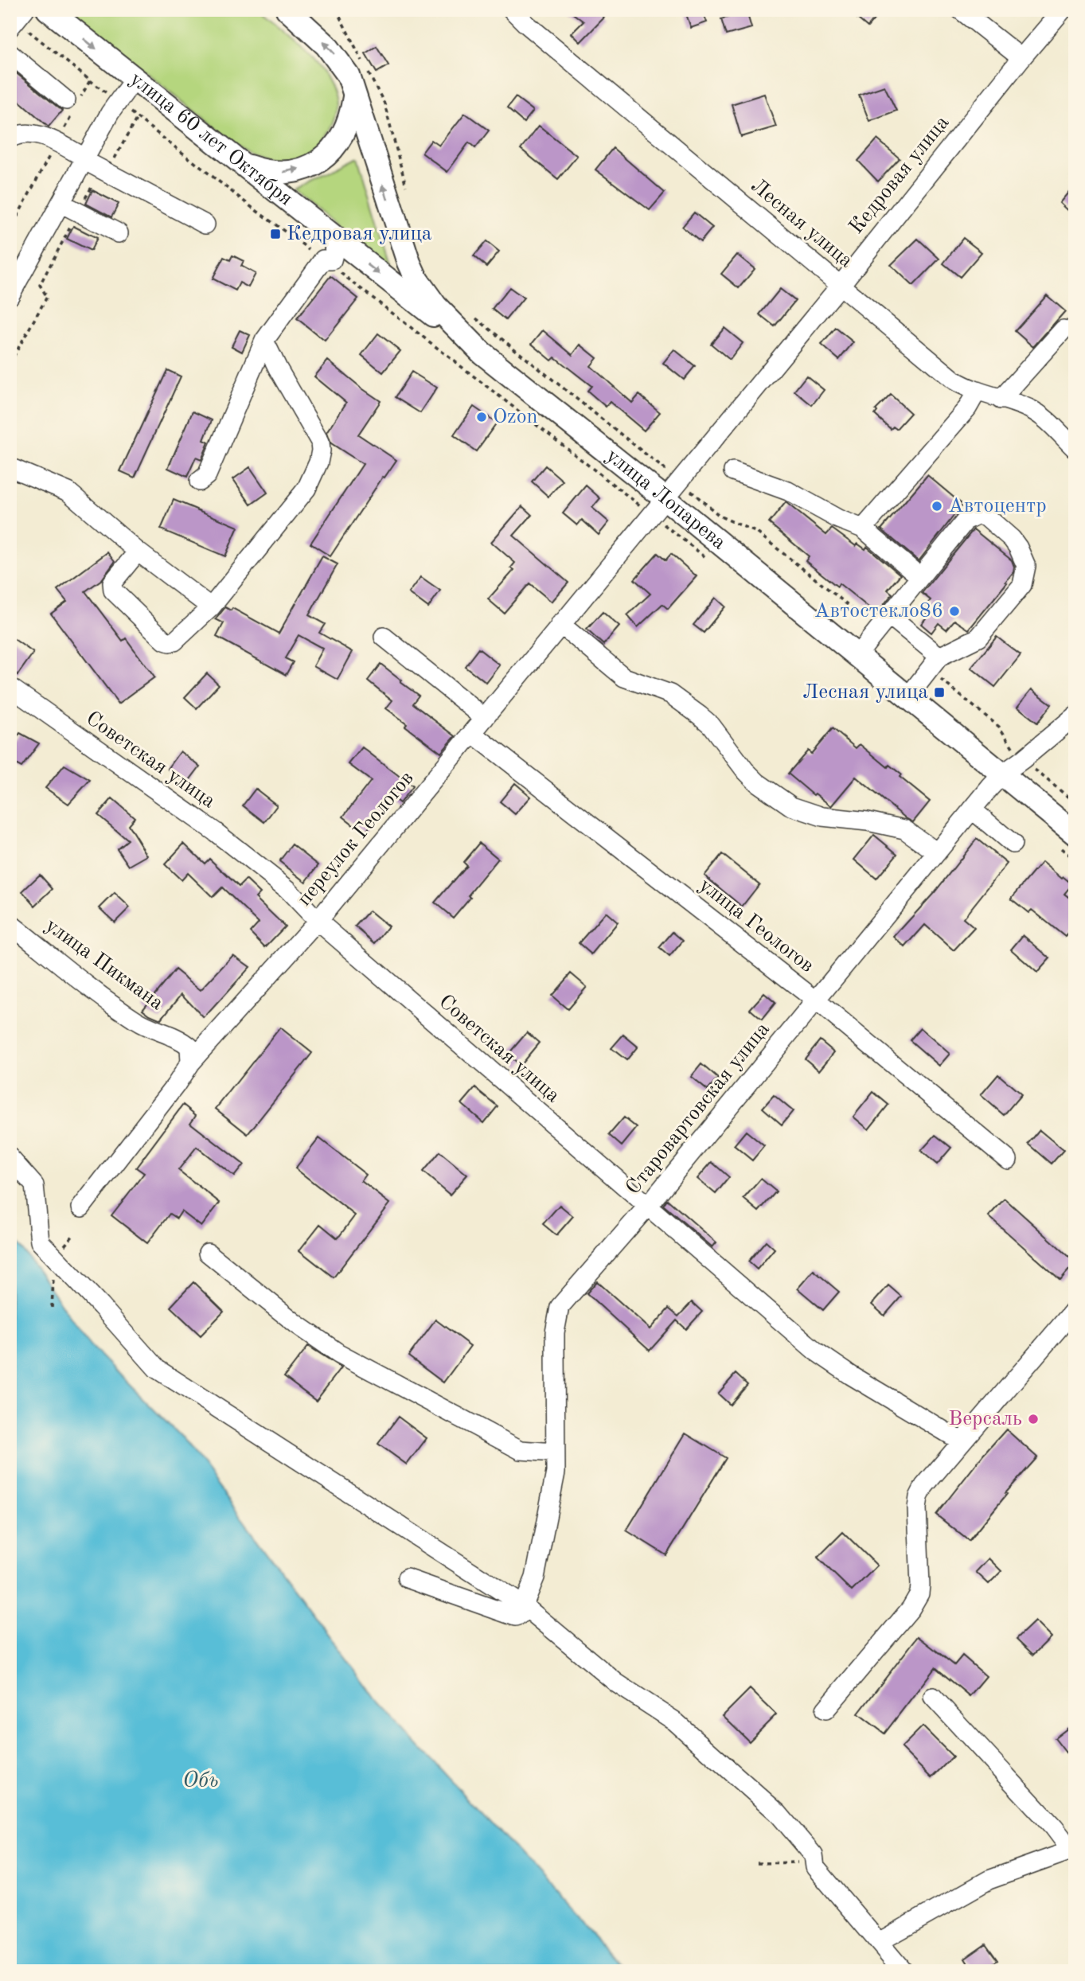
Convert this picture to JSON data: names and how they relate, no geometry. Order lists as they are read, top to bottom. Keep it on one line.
{"streets":{"main road":["улица 60 лет Октября","улица Лопарева"],"street":["Кедровая улица","Лесная улица","Советская улица","переулок Геологов","улица Геологов","улица Пикмана","Старовартовская улица"]},"crossings":[["улица 60 лет Октября","улица Лопарева"],["Кедровая улица","Лесная улица"],["Кедровая улица","улица Лопарева"],["Кедровая улица","переулок Геологов"],["улица Лопарева","переулок Геологов"],["улица Лопарева","Старовартовская улица"],["Советская улица","переулок Геологов"],["Советская улица","Старовартовская улица"],["переулок Геологов","улица Геологов"],["переулок Геологов","улица Пикмана"],["улица Геологов","Старовартовская улица"]],"one_way":["улица 60 лет Октября"],"water":["Обь"],"places":{"transit":["Кедровая улица","Лесная улица"],"other":["Ozon","Автоцентр","Автостекло86","Версаль"]}}
